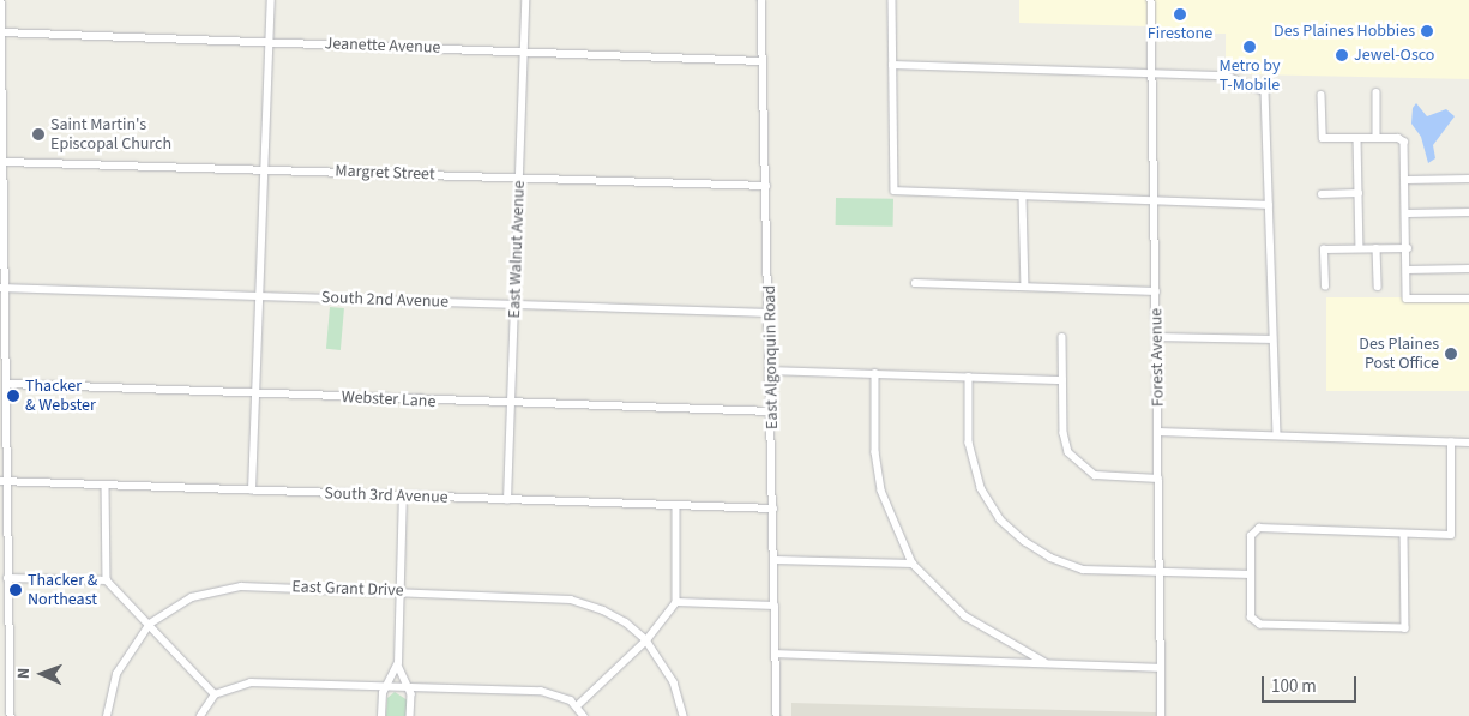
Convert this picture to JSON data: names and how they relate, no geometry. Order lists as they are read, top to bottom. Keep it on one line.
{"streets":{"street":["Jeanette Avenue","Margret Street","East Walnut Avenue","South 2nd Avenue","East Algonquin Road","Forest Avenue","Webster Lane","South 3rd Avenue","East Grant Drive"]},"crossings":[["Jeanette Avenue","East Walnut Avenue"],["Jeanette Avenue","East Algonquin Road"],["Margret Street","East Walnut Avenue"],["Margret Street","East Algonquin Road"],["East Walnut Avenue","South 2nd Avenue"],["East Walnut Avenue","Webster Lane"],["East Walnut Avenue","South 3rd Avenue"],["South 2nd Avenue","East Algonquin Road"],["East Algonquin Road","Webster Lane"],["East Algonquin Road","South 3rd Avenue"]],"places":["Firestone","Des Plaines Hobbies","Metro by T-Mobile","Jewel-Osco","Saint Martin's Episcopal Church","Des Plaines Post Office","Thacker & Webster","Thacker & Northeast"],"scale_bar":"100 m","north":"left"}
